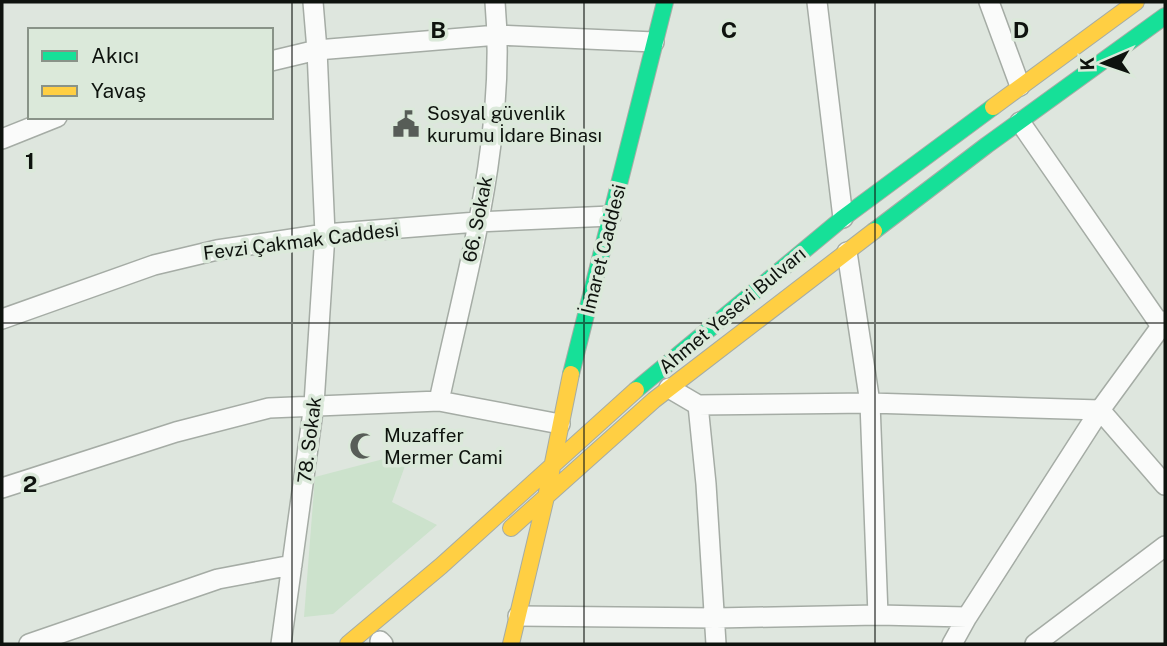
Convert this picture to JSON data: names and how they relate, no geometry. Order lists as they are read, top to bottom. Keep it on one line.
{"streets":{"main road":["İmaret Caddesi","Ahmet Yesevi Bulvarı"],"street":["66. Sokak","Fevzi Çakmak Caddesi","78. Sokak"]},"crossings":[["66. Sokak","Fevzi Çakmak Caddesi"],["Fevzi Çakmak Caddesi","İmaret Caddesi"],["Fevzi Çakmak Caddesi","78. Sokak"],["İmaret Caddesi","Ahmet Yesevi Bulvarı"]],"places":{"public building":["Sosyal güvenlik kurumu İdare Binası"],"mosque":["Muzaffer Mermer Cami"]},"legend":["Akıcı","Yavaş"],"north":"left","grid":{"columns":["B","C","D"],"rows":["1","2"]}}
